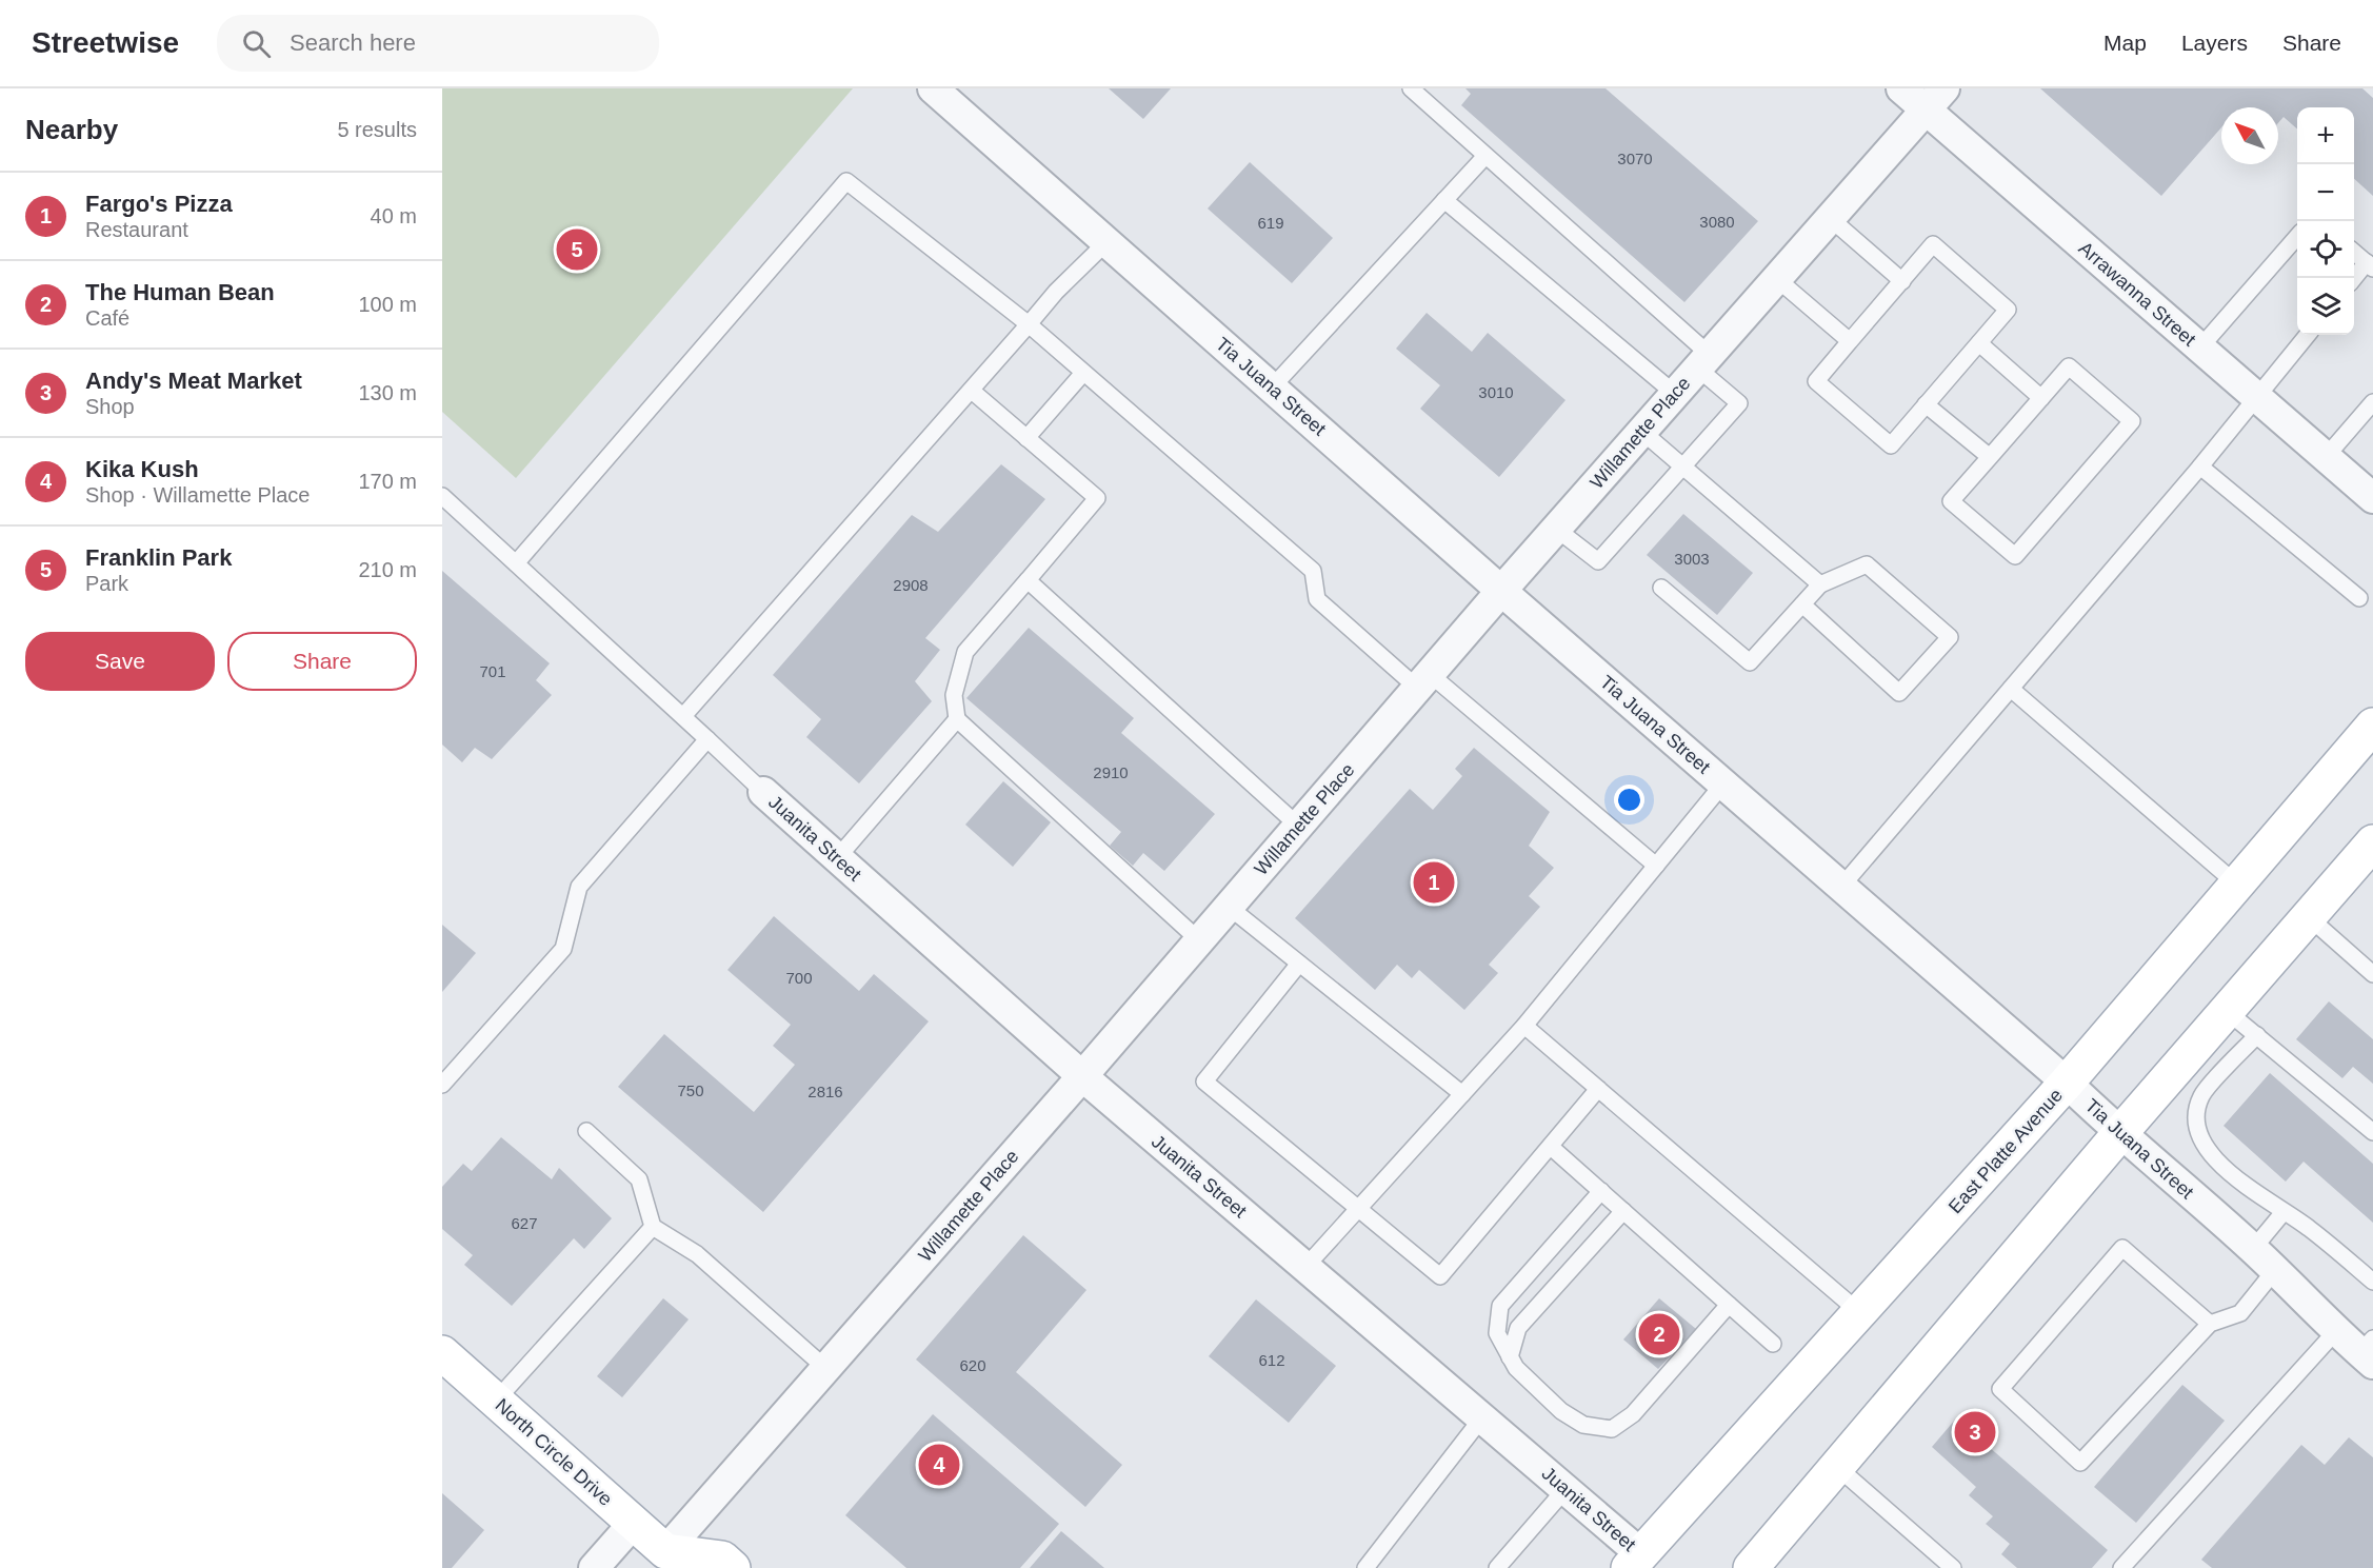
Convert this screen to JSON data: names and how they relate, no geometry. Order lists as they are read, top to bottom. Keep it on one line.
{"streets":{"main road":["East Platte Avenue","North Circle Drive"],"street":["Arrawanna Street","Tia Juana Street","Willamette Place","Juanita Street"]},"crossings":[["Arrawanna Street","Willamette Place"],["Tia Juana Street","Willamette Place"],["Tia Juana Street","East Platte Avenue"],["Willamette Place","Juanita Street"],["Willamette Place","North Circle Drive"],["Juanita Street","East Platte Avenue"]],"house_numbers":["3070","3080","619","3010","3003","2908","701","2910","700","750","2816","627","612","620"],"north":"top left","page":{"header":"Streetwise","search":"Search here","nav":["Map","Layers","Share"],"heading":["Nearby","5 results"],"map_buttons":["+","−"],"list":[{"mark":"1","name":"Fargo's Pizza","note":"Restaurant","value":"40 m"},{"mark":"2","name":"The Human Bean","note":"Café","value":"100 m"},{"mark":"3","name":"Andy's Meat Market","note":"Shop","value":"130 m"},{"mark":"4","name":"Kika Kush","note":"Shop · Willamette Place","value":"170 m"},{"mark":"5","name":"Franklin Park","note":"Park","value":"210 m"}],"pins":["5","1","2","3","4"],"buttons":["Save","Share"]}}
